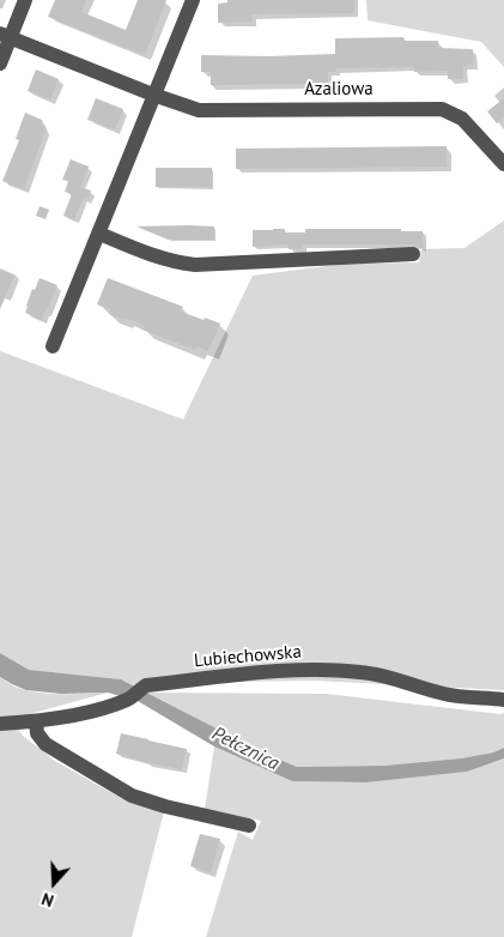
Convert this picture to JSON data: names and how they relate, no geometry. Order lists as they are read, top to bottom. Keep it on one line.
{"streets":{"street":["Azaliowa","Lubiechowska"]},"water":["Pełcznica"],"north":"bottom"}
